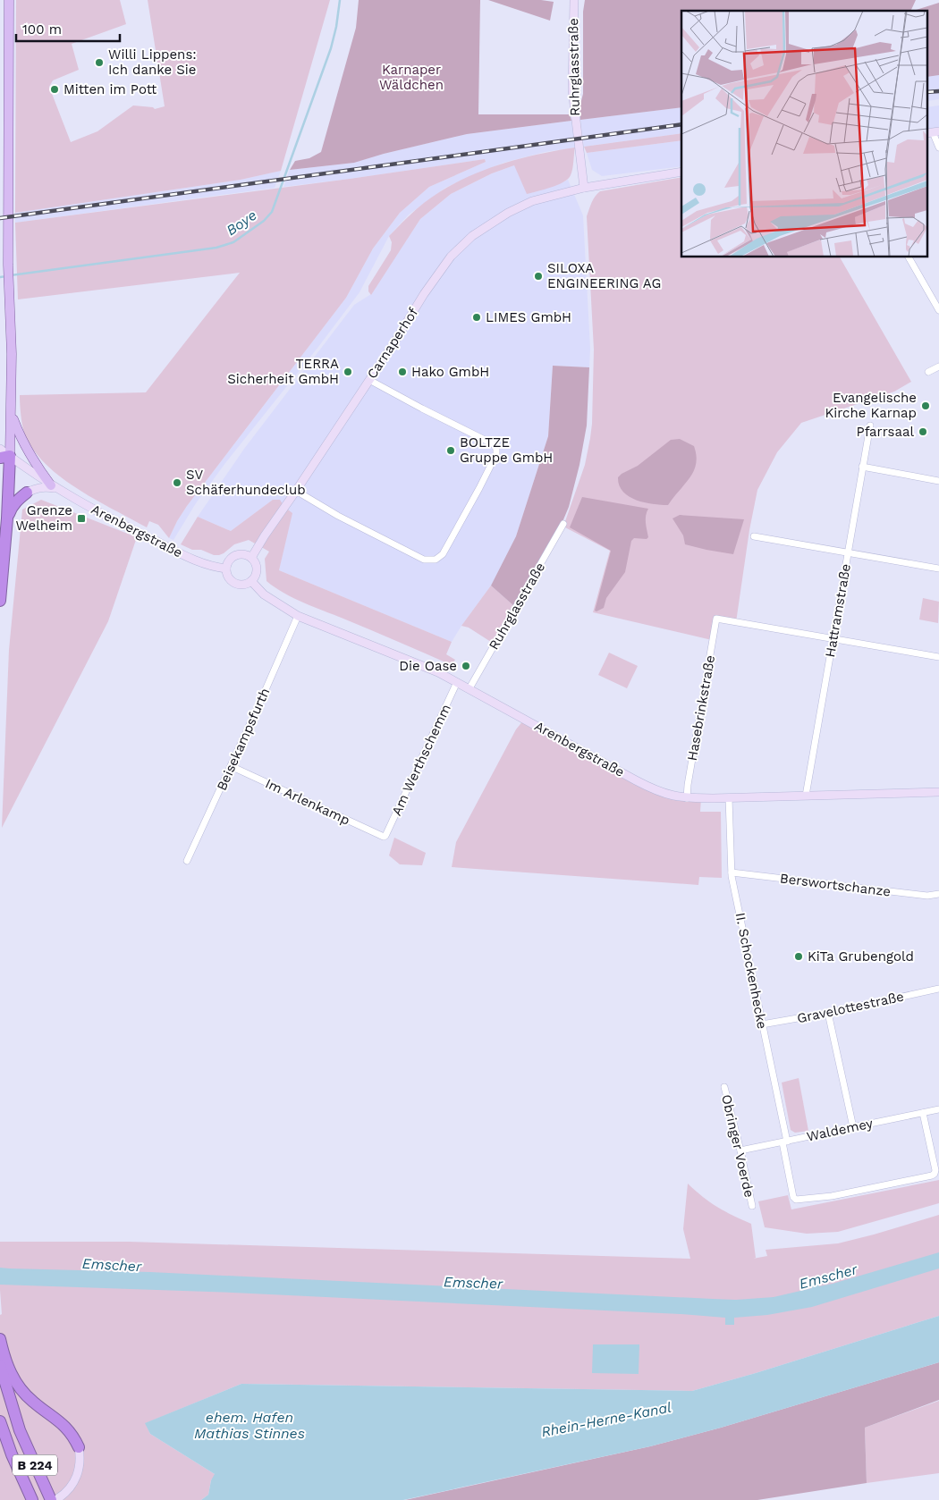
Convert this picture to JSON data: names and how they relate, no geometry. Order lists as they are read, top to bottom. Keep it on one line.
{"streets":{"highway":["B 224"],"main road":["Ruhrglasstraße","Carnaperhof","Arenbergstraße"],"street":["Hattramstraße","Hasebrinkstraße","Beisekampsfurth","Am Werthschemm","Im Arlenkamp","Berswortschanze","II. Schockenhecke","Gravelottestraße","Waldemey","Obringer Voerde"]},"crossings":[["Ruhrglasstraße","Carnaperhof"],["Ruhrglasstraße","Arenbergstraße"],["Carnaperhof","Arenbergstraße"],["Arenbergstraße","Hattramstraße"],["Arenbergstraße","Hasebrinkstraße"],["Arenbergstraße","Beisekampsfurth"],["Arenbergstraße","Am Werthschemm"],["Arenbergstraße","II. Schockenhecke"],["Hattramstraße","Hasebrinkstraße"],["Beisekampsfurth","Im Arlenkamp"],["Am Werthschemm","Im Arlenkamp"],["Berswortschanze","II. Schockenhecke"],["II. Schockenhecke","Gravelottestraße"],["II. Schockenhecke","Waldemey"],["Waldemey","Obringer Voerde"]],"water":["Boye","Emscher","ehem. Hafen Mathias Stinnes","Rhein-Herne-Kanal"],"parks":["Karnaper Wäldchen"],"places":{"other":["Willi Lippens: Ich danke Sie","Mitten im Pott","SILOXA ENGINEERING AG","LIMES GmbH","TERRA Sicherheit GmbH","Hako GmbH","Evangelische Kirche Karnap","Pfarrsaal","BOLTZE Gruppe GmbH","SV Schäferhundeclub","Die Oase","KiTa Grubengold"],"transit":["Grenze Welheim"]},"scale_bar":"100 m"}
